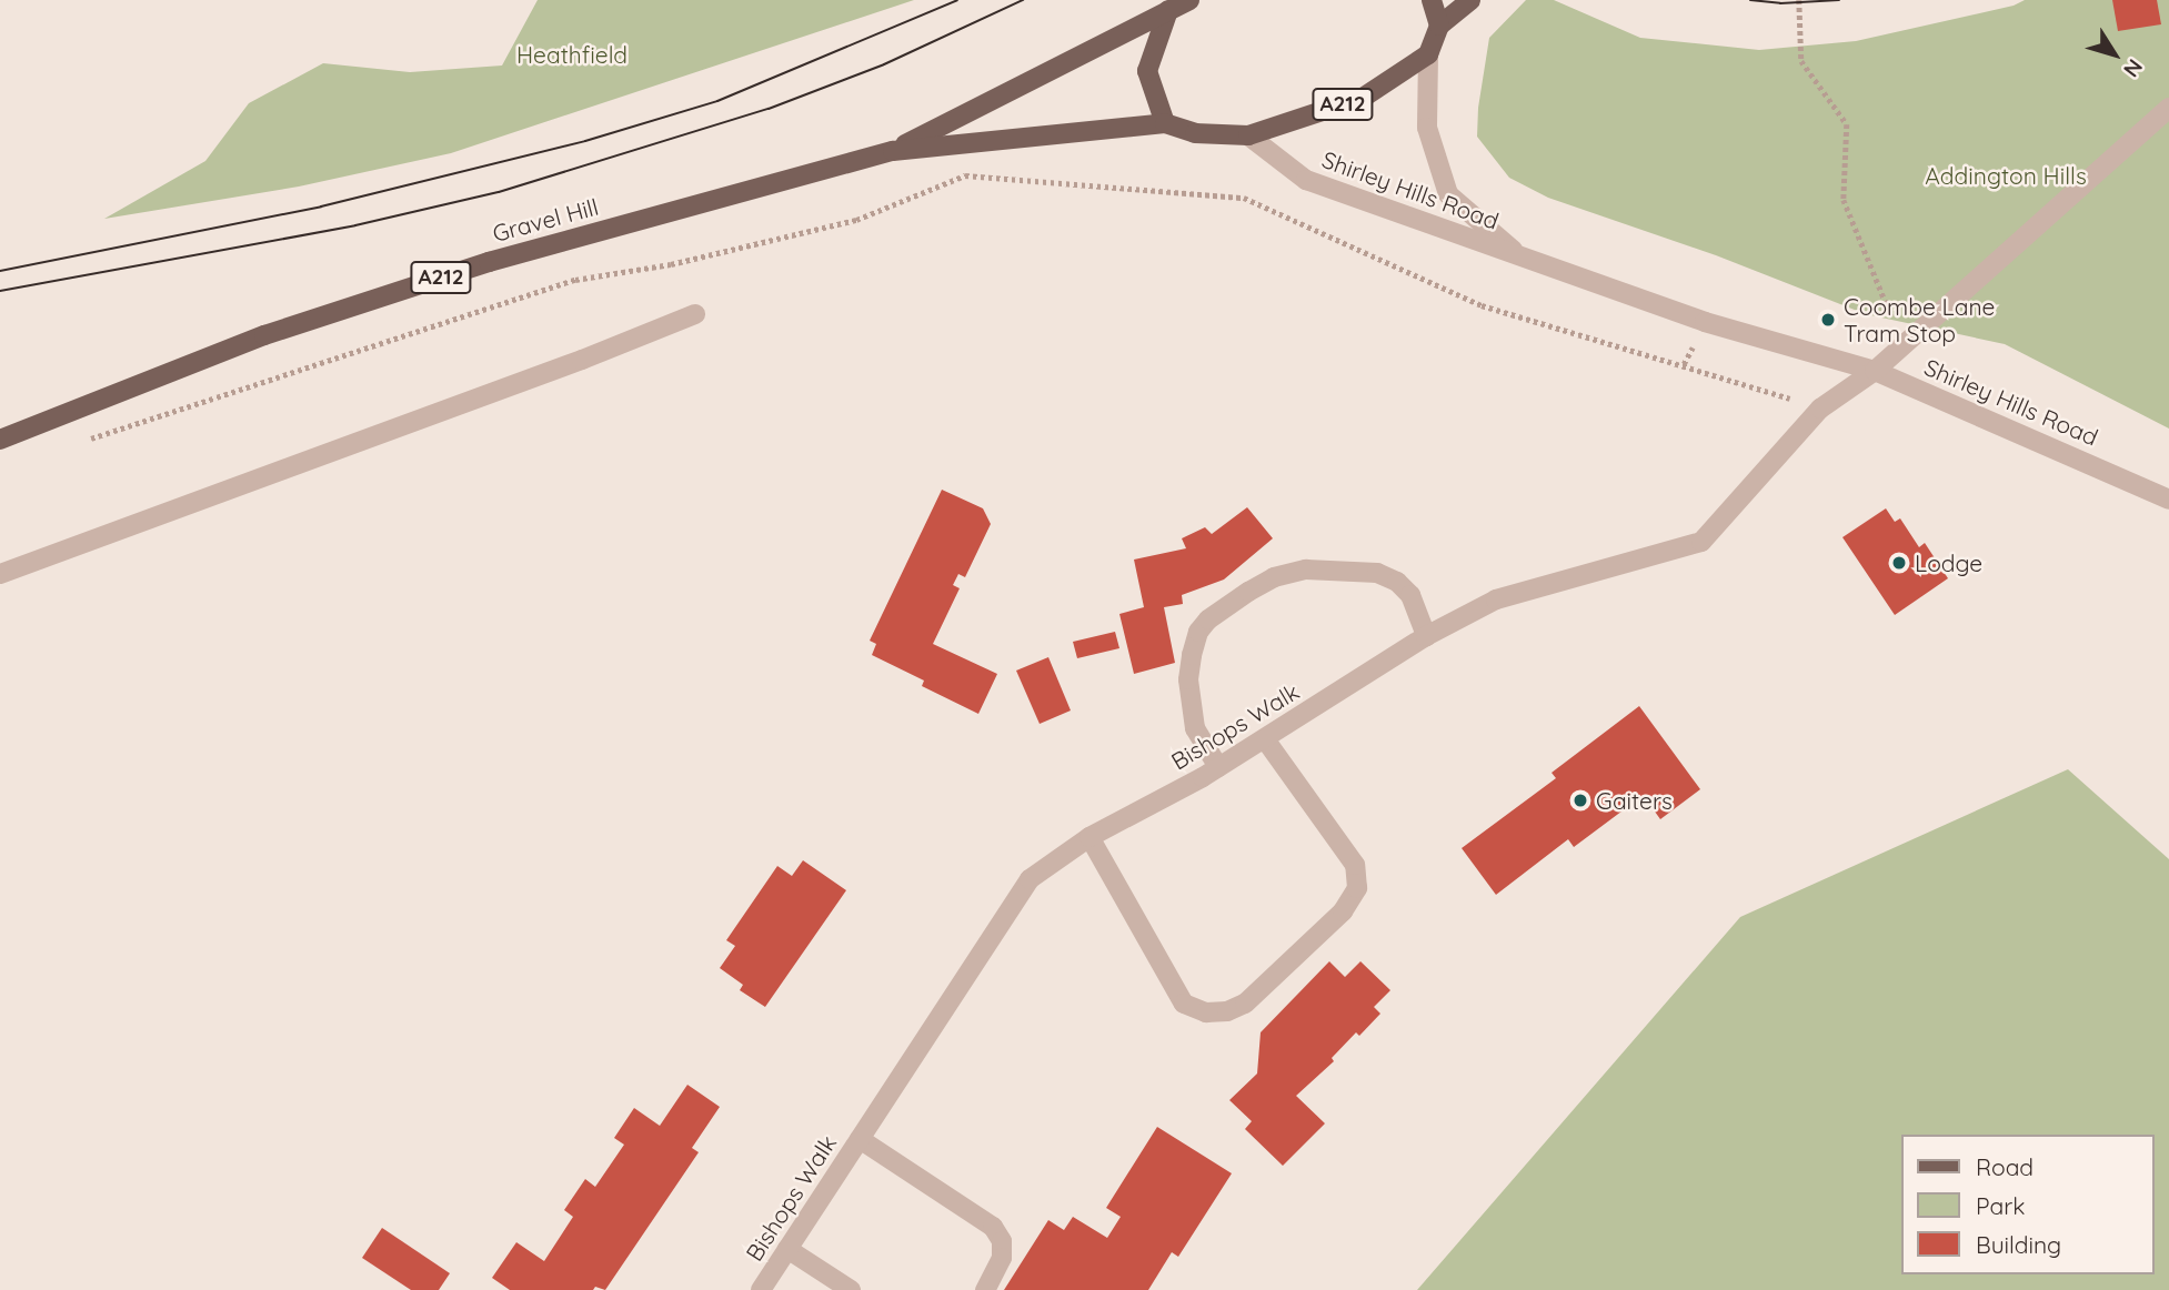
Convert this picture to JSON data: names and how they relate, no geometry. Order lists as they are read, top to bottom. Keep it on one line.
{"streets":{"main road":["A212","Gravel Hill"],"street":["Shirley Hills Road","Bishops Walk"]},"crossings":[["Shirley Hills Road","Gravel Hill"],["Shirley Hills Road","Bishops Walk"]],"parks":["Heathfield","Addington Hills"],"places":["Coombe Lane Tram Stop","Lodge","Gaiters"],"legend":["Road","Park","Building"],"north":"bottom right"}
